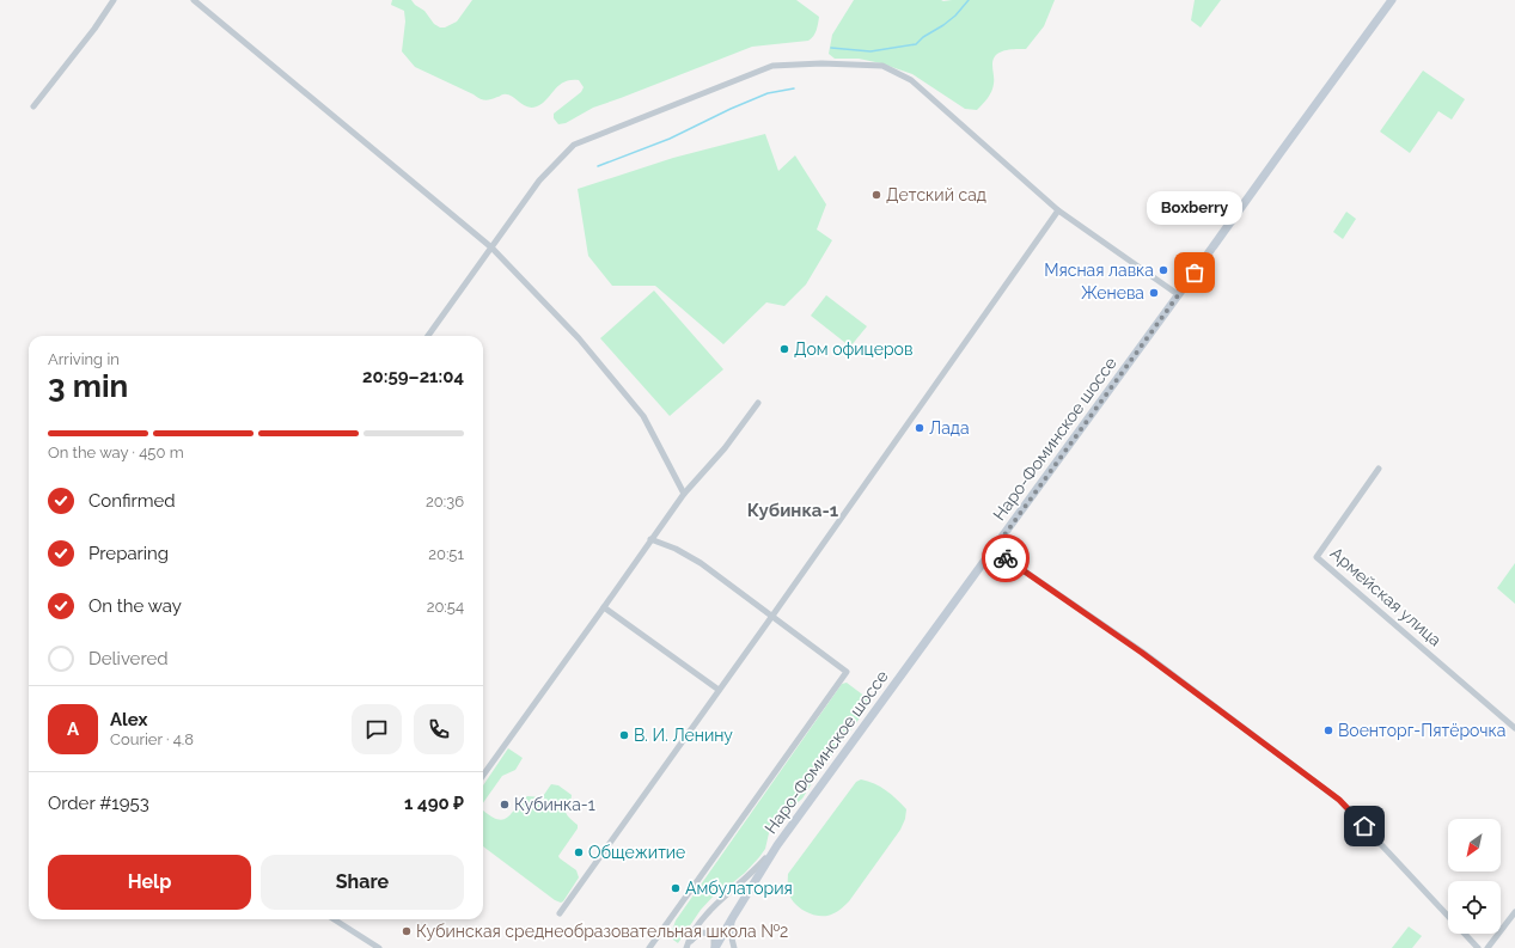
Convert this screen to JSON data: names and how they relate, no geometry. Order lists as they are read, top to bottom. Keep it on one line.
{"streets":{"main road":["Наро-Фоминское шоссе"],"street":["Армейская улица"]},"districts":["Кубинка-1"],"places":["Детский сад","Мясная лавка","Boxberry","Женева","Дом офицеров","Лада","Военторг-Пятёрочка","В. И. Ленину","Кубинка-1","Общежитие","Амбулатория","Кубинская среднеобразовательная школа №2"],"north":"bottom left","page":{"bubble":"Boxberry","heading":["3 min","Arriving in","20:59–21:04"],"panel":["Alex","Courier · 4.8","Order #1953","1 490 ₽"],"bar":"On the way · 450 m","list":[["Confirmed","20:36"],["Preparing","20:51"],["On the way","20:54"],"Delivered"],"round":"A","buttons":["Help","Share"]}}
